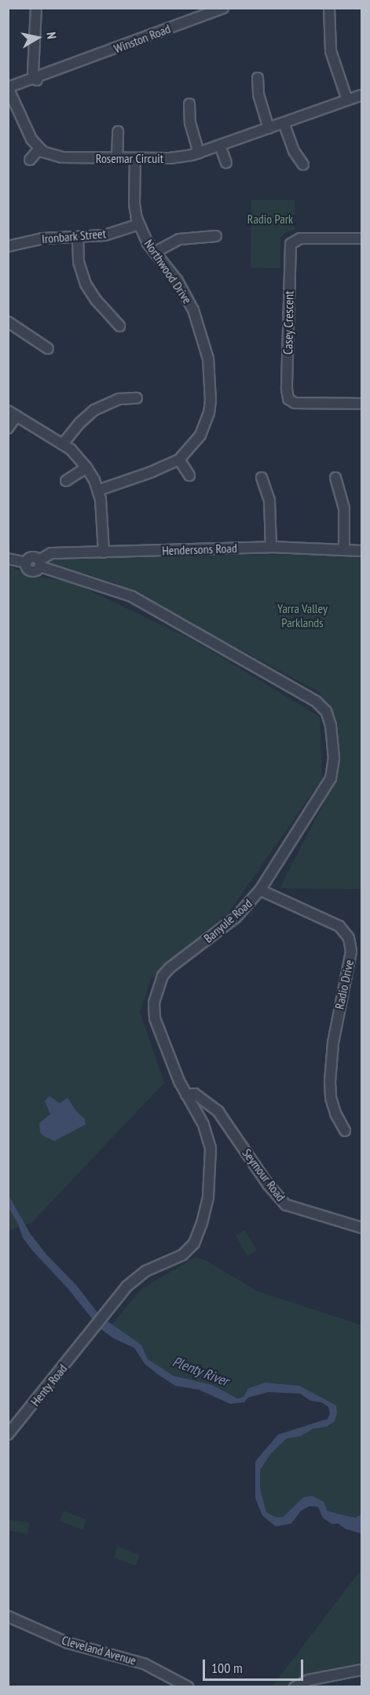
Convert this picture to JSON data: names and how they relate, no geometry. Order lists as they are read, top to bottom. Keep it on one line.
{"streets":{"street":["Winston Road","Rosemar Circuit","Ironbark Street","Northwood Drive","Casey Crescent","Hendersons Road","Banyule Road","Radio Drive","Seymour Road","Henty Road","Cleveland Avenue"]},"crossings":[["Rosemar Circuit","Northwood Drive"],["Ironbark Street","Northwood Drive"],["Hendersons Road","Banyule Road"],["Banyule Road","Radio Drive"],["Banyule Road","Seymour Road"],["Banyule Road","Henty Road"]],"water":["Plenty River"],"parks":["Radio Park","Yarra Valley Parklands"],"scale_bar":"100 m","north":"right"}
